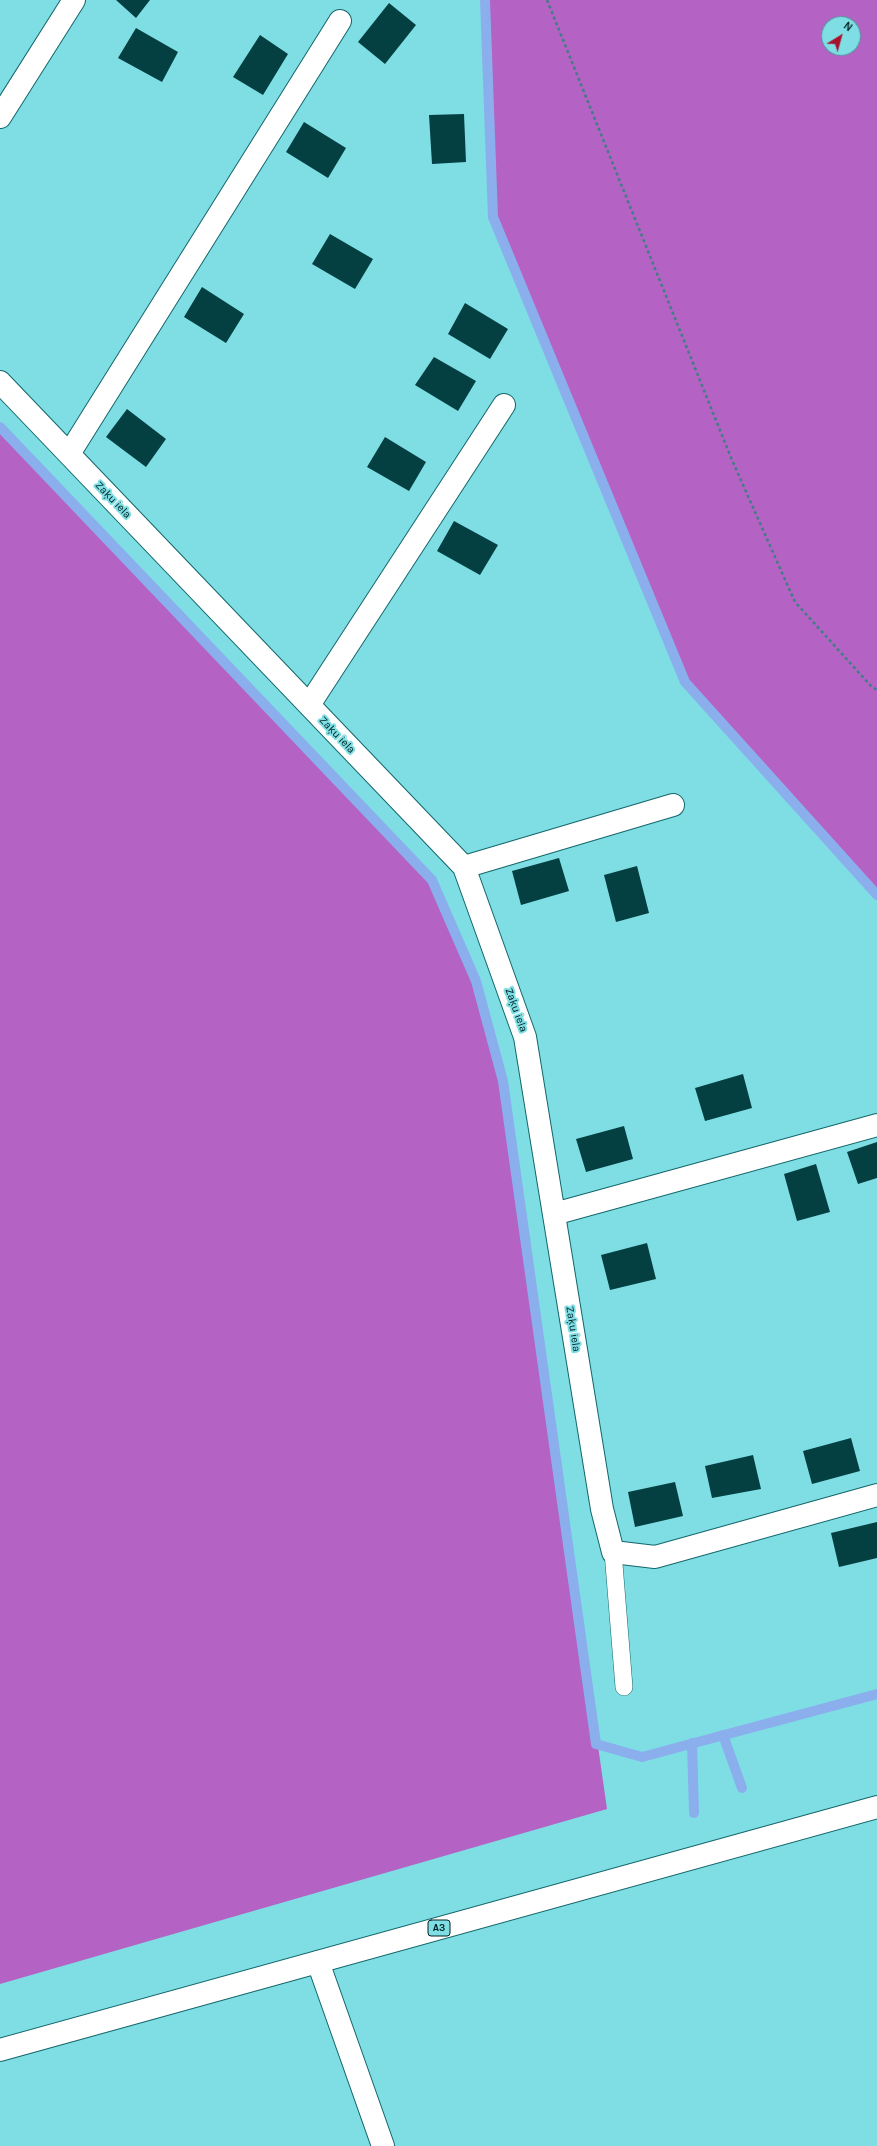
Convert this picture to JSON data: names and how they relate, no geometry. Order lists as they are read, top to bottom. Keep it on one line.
{"streets":{"main road":["Zaķu iela","A3"]},"north":"top right"}
